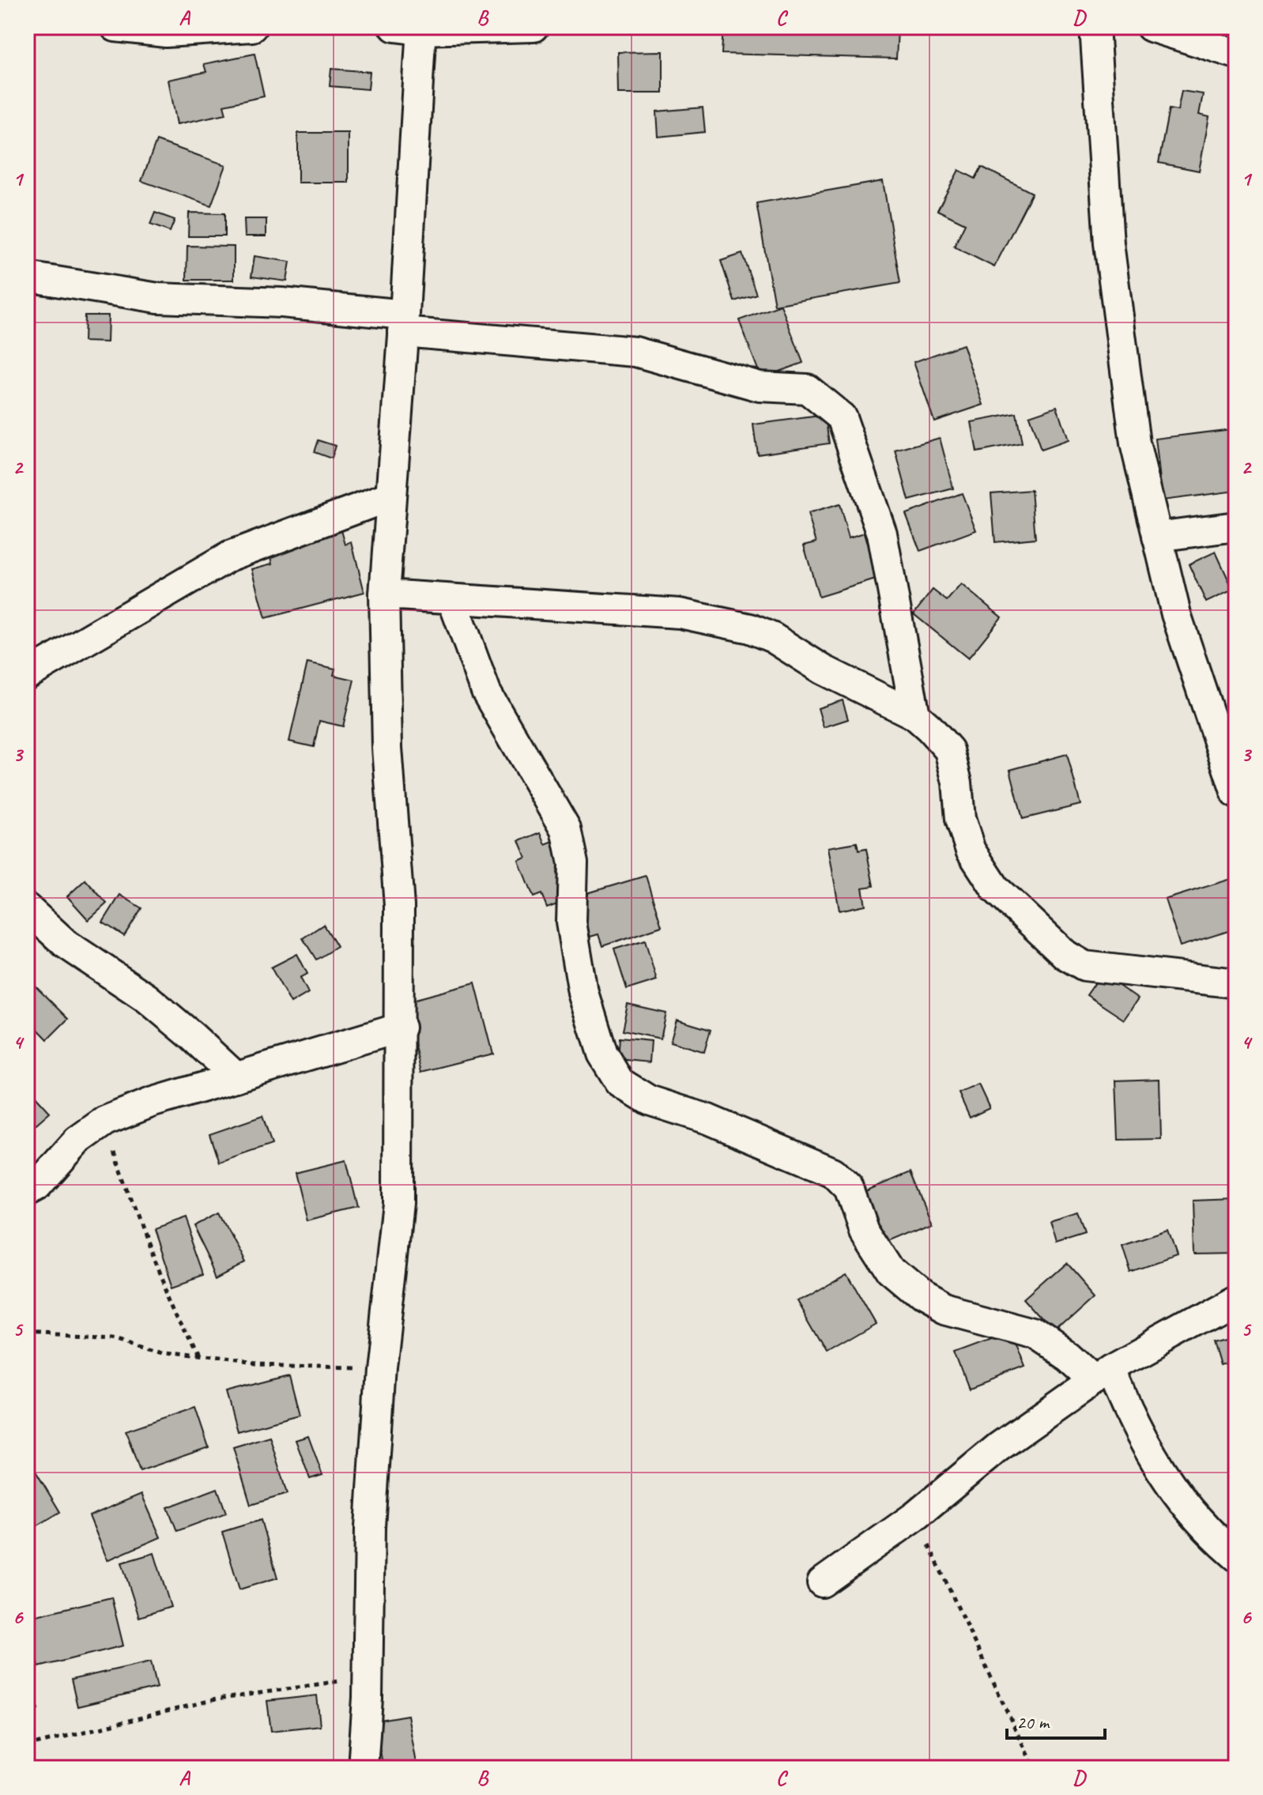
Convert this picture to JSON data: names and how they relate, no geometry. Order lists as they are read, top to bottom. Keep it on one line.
{"scale_bar":"20 m","grid":{"columns":["A","B","C","D"],"rows":["1","2","3","4","5","6"]}}
